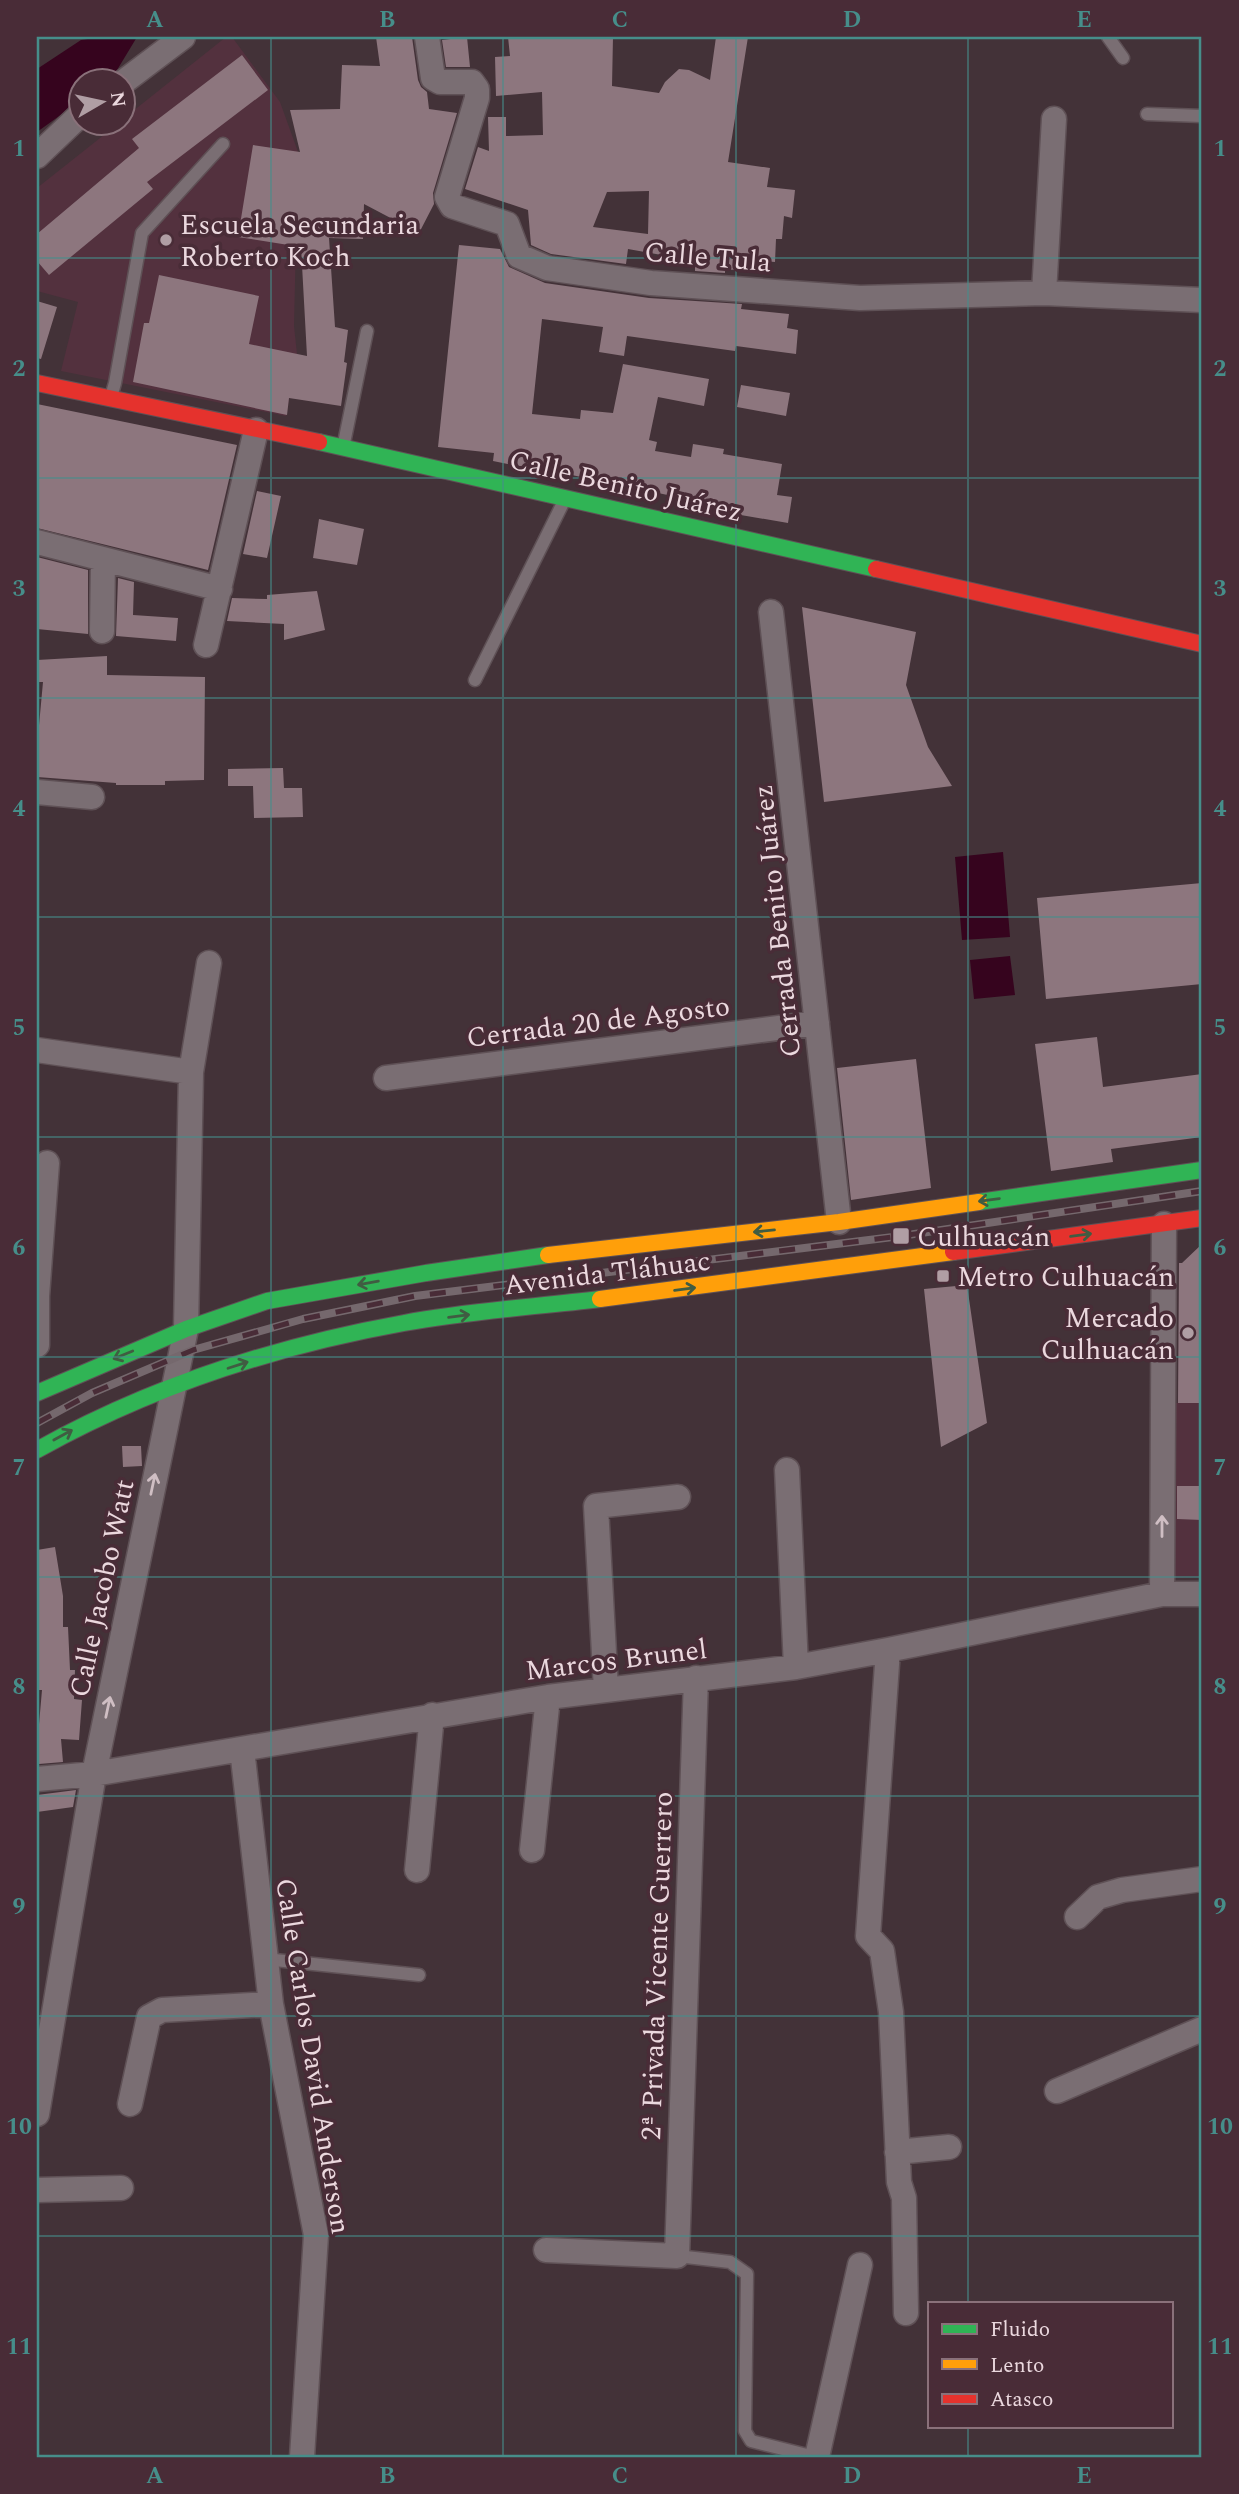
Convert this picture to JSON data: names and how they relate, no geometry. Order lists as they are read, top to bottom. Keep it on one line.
{"streets":{"main road":["Calle Benito Juárez","Avenida Tláhuac"],"street":["Calle Tula","Cerrada Benito Juárez","Cerrada 20 de Agosto","Calle Jacobo Watt","Marcos Brunel","2ª Privada Vicente Guerrero","Calle Carlos David Anderson"]},"crossings":[["Cerrada Benito Juárez","Cerrada 20 de Agosto"],["Cerrada Benito Juárez","Avenida Tláhuac"],["Avenida Tláhuac","Calle Jacobo Watt"],["Calle Jacobo Watt","Marcos Brunel"],["Marcos Brunel","2ª Privada Vicente Guerrero"],["Marcos Brunel","Calle Carlos David Anderson"]],"places":{"other":["Escuela Secundaria Roberto Koch","Mercado Culhuacán"],"transit":["Culhuacán","Metro Culhuacán"]},"legend":["Fluido","Lento","Atasco"],"north":"right","grid":{"columns":["A","B","C","D","E"],"rows":["1","2","3","4","5","6","7","8","9","10","11"]}}
